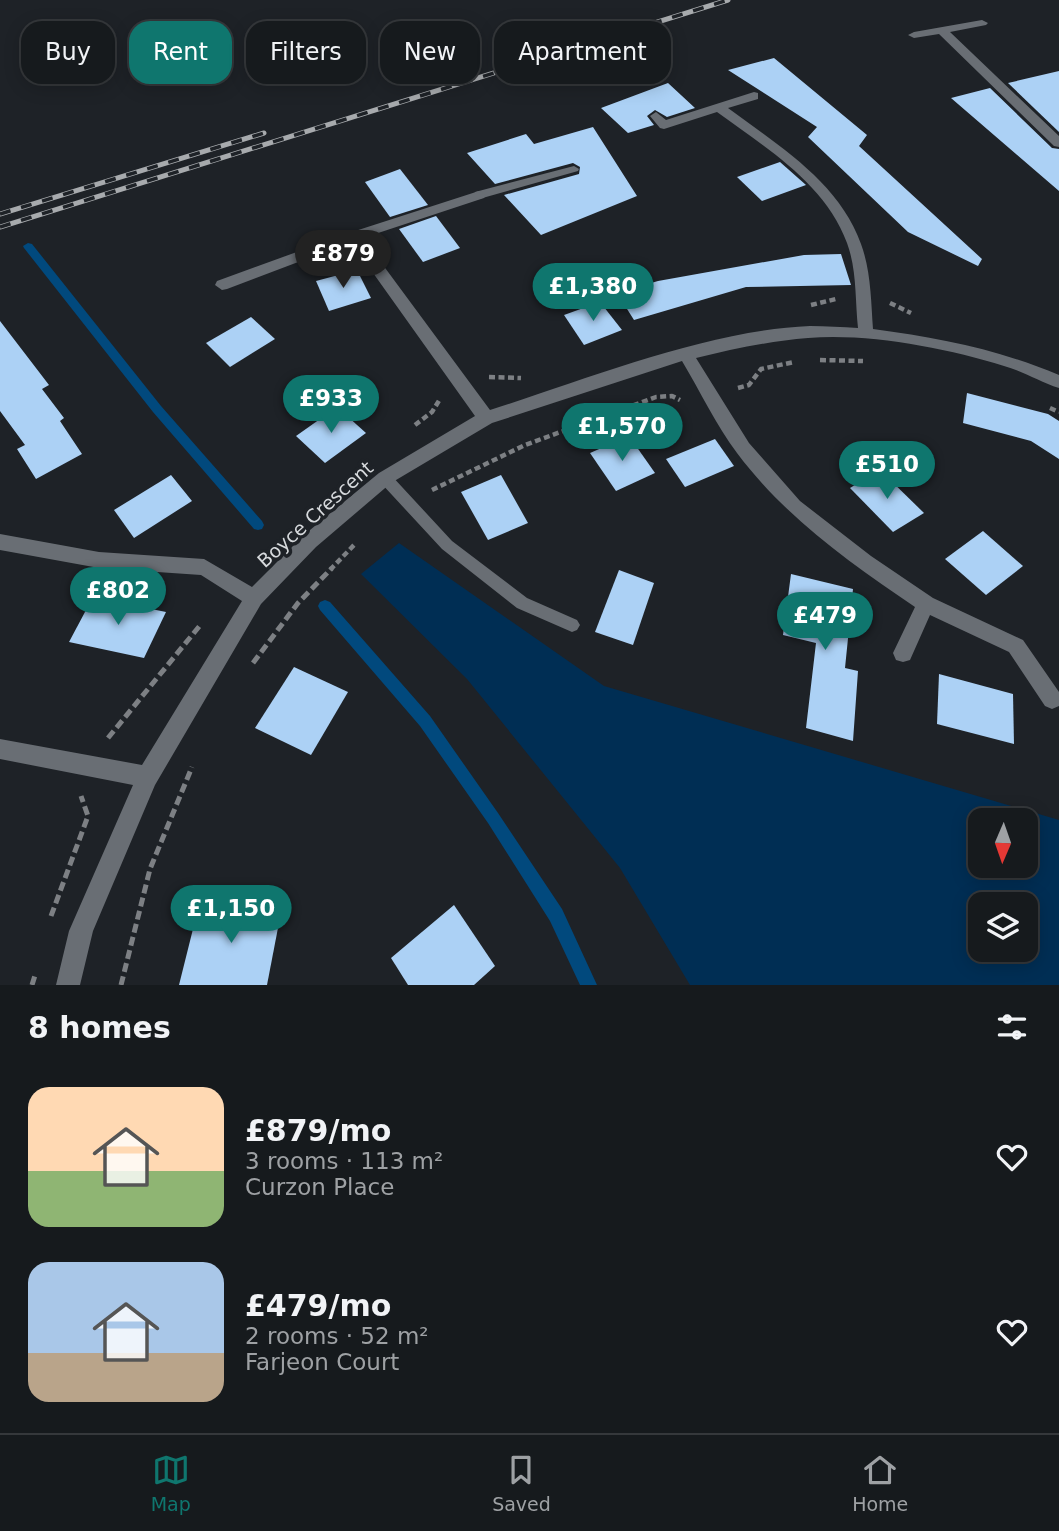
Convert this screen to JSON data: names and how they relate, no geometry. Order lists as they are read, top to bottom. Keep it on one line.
{"streets":{"street":["Boyce Crescent"]},"north":"bottom","page":{"chip":["Buy","Rent","Filters","New","Apartment"],"price":["£879","£1,380","£933","£1,570","£510","£802","£479","£1,150"],"heading":"8 homes","list":[{"name":"£879/mo","note":"3 rooms · 113 m² · Curzon Place"},{"name":"£479/mo","note":"2 rooms · 52 m² · Farjeon Court"}],"tabs":["Map","Saved","Home"]}}
